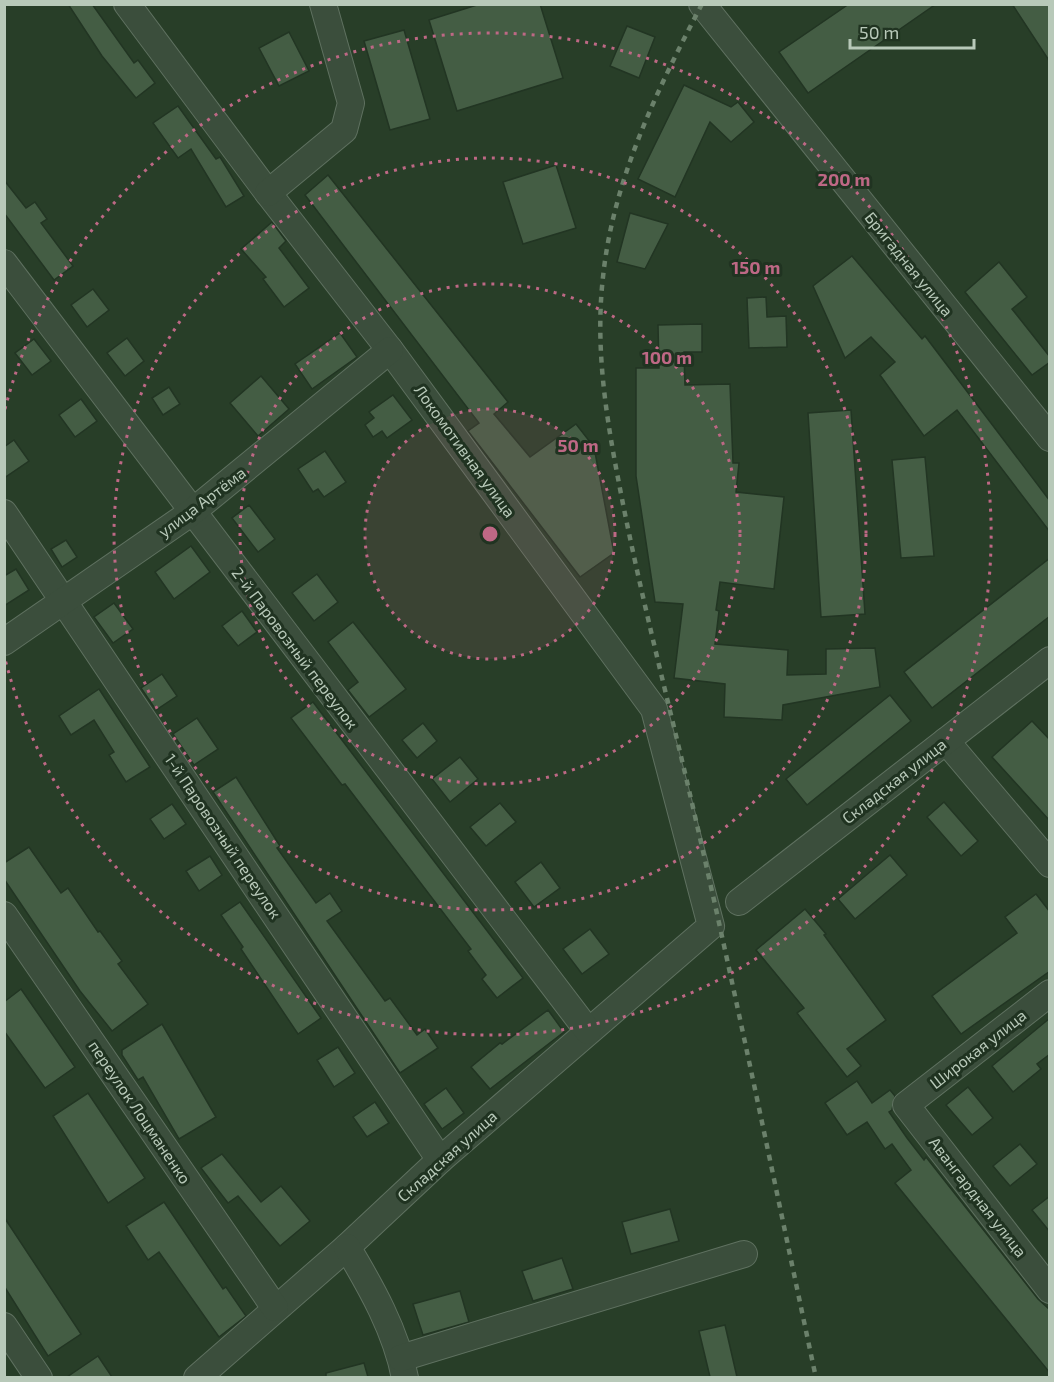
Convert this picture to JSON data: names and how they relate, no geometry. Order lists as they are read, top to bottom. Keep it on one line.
{"streets":{"street":["Бригадная улица","Локомотивная улица","улица Артёма","2-й Паровозный переулок","Складская улица","1-й Паровозный переулок","Широкая улица","переулок Лоцманенко","Авангардная улица"]},"crossings":[["Локомотивная улица","улица Артёма"],["Локомотивная улица","Складская улица"],["улица Артёма","2-й Паровозный переулок"],["улица Артёма","1-й Паровозный переулок"],["2-й Паровозный переулок","Складская улица"],["Складская улица","1-й Паровозный переулок"],["Складская улица","переулок Лоцманенко"],["Широкая улица","Авангардная улица"]],"scale_bar":"50 m","rings":["200 m","150 m","100 m","50 m"]}
